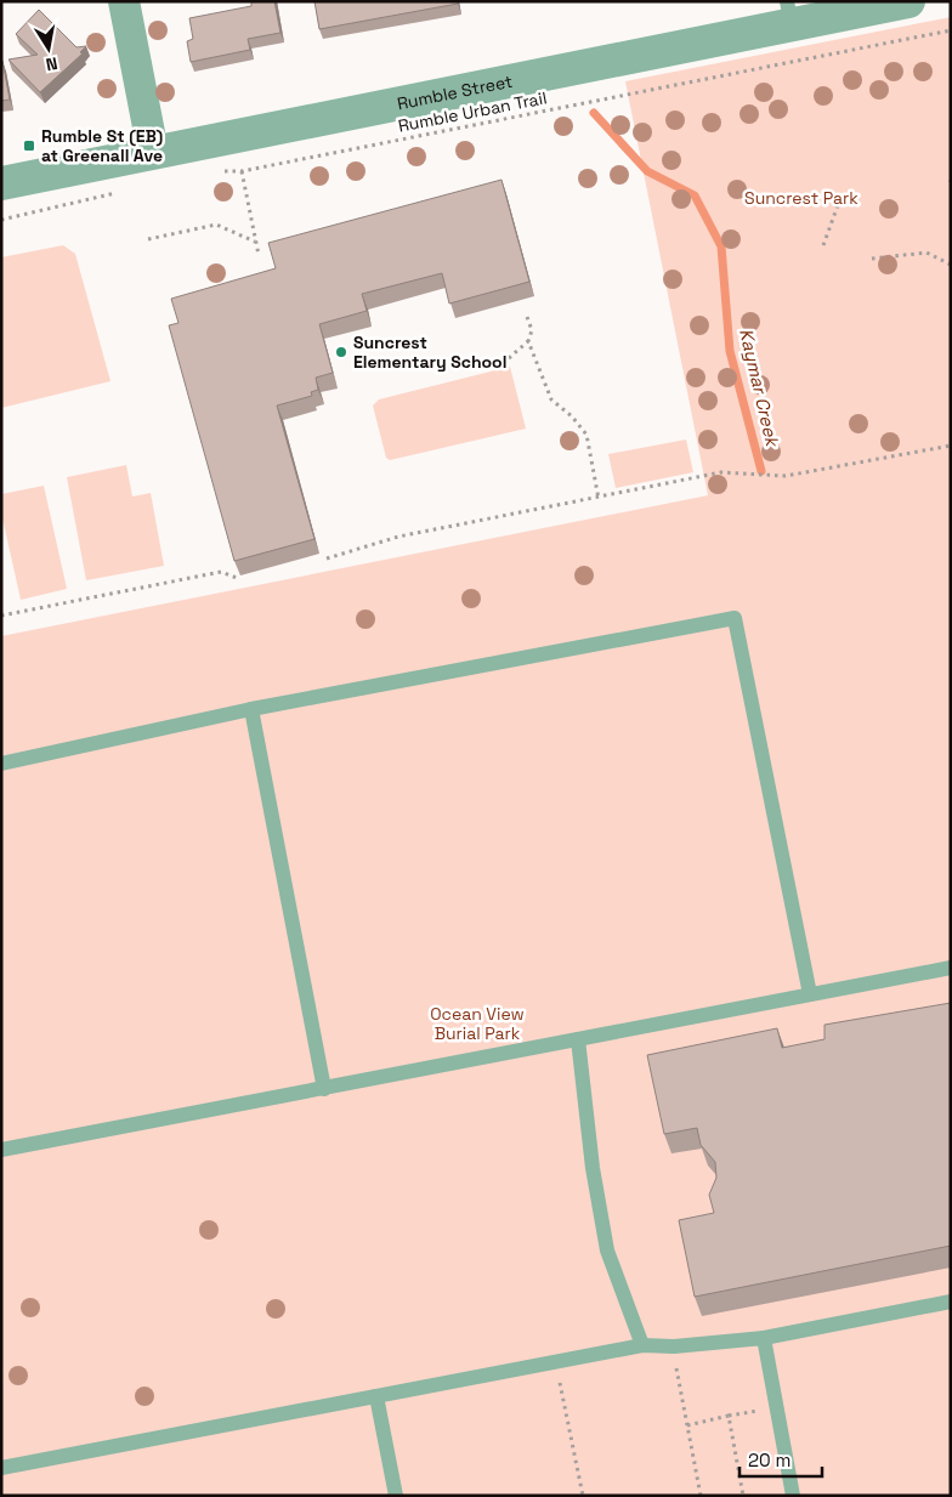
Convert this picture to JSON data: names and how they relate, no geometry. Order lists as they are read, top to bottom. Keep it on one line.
{"streets":{"street":["Rumble Street"],"path":["Rumble Urban Trail"]},"water":["Kaymar Creek"],"parks":["Suncrest Park","Ocean View Burial Park"],"places":{"transit":["Rumble St (EB) at Greenall Ave"],"other":["Suncrest Elementary School"]},"scale_bar":"20 m","north":"bottom"}
